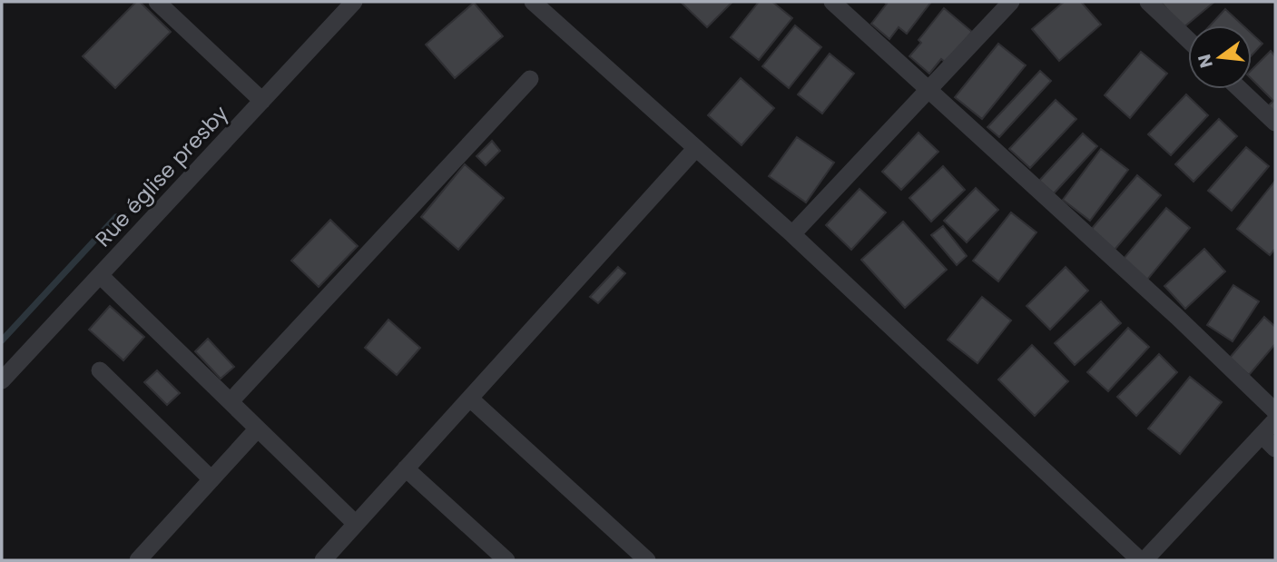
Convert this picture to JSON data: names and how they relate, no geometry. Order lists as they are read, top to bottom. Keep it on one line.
{"streets":{"street":["Rue église presby"]},"north":"left"}
